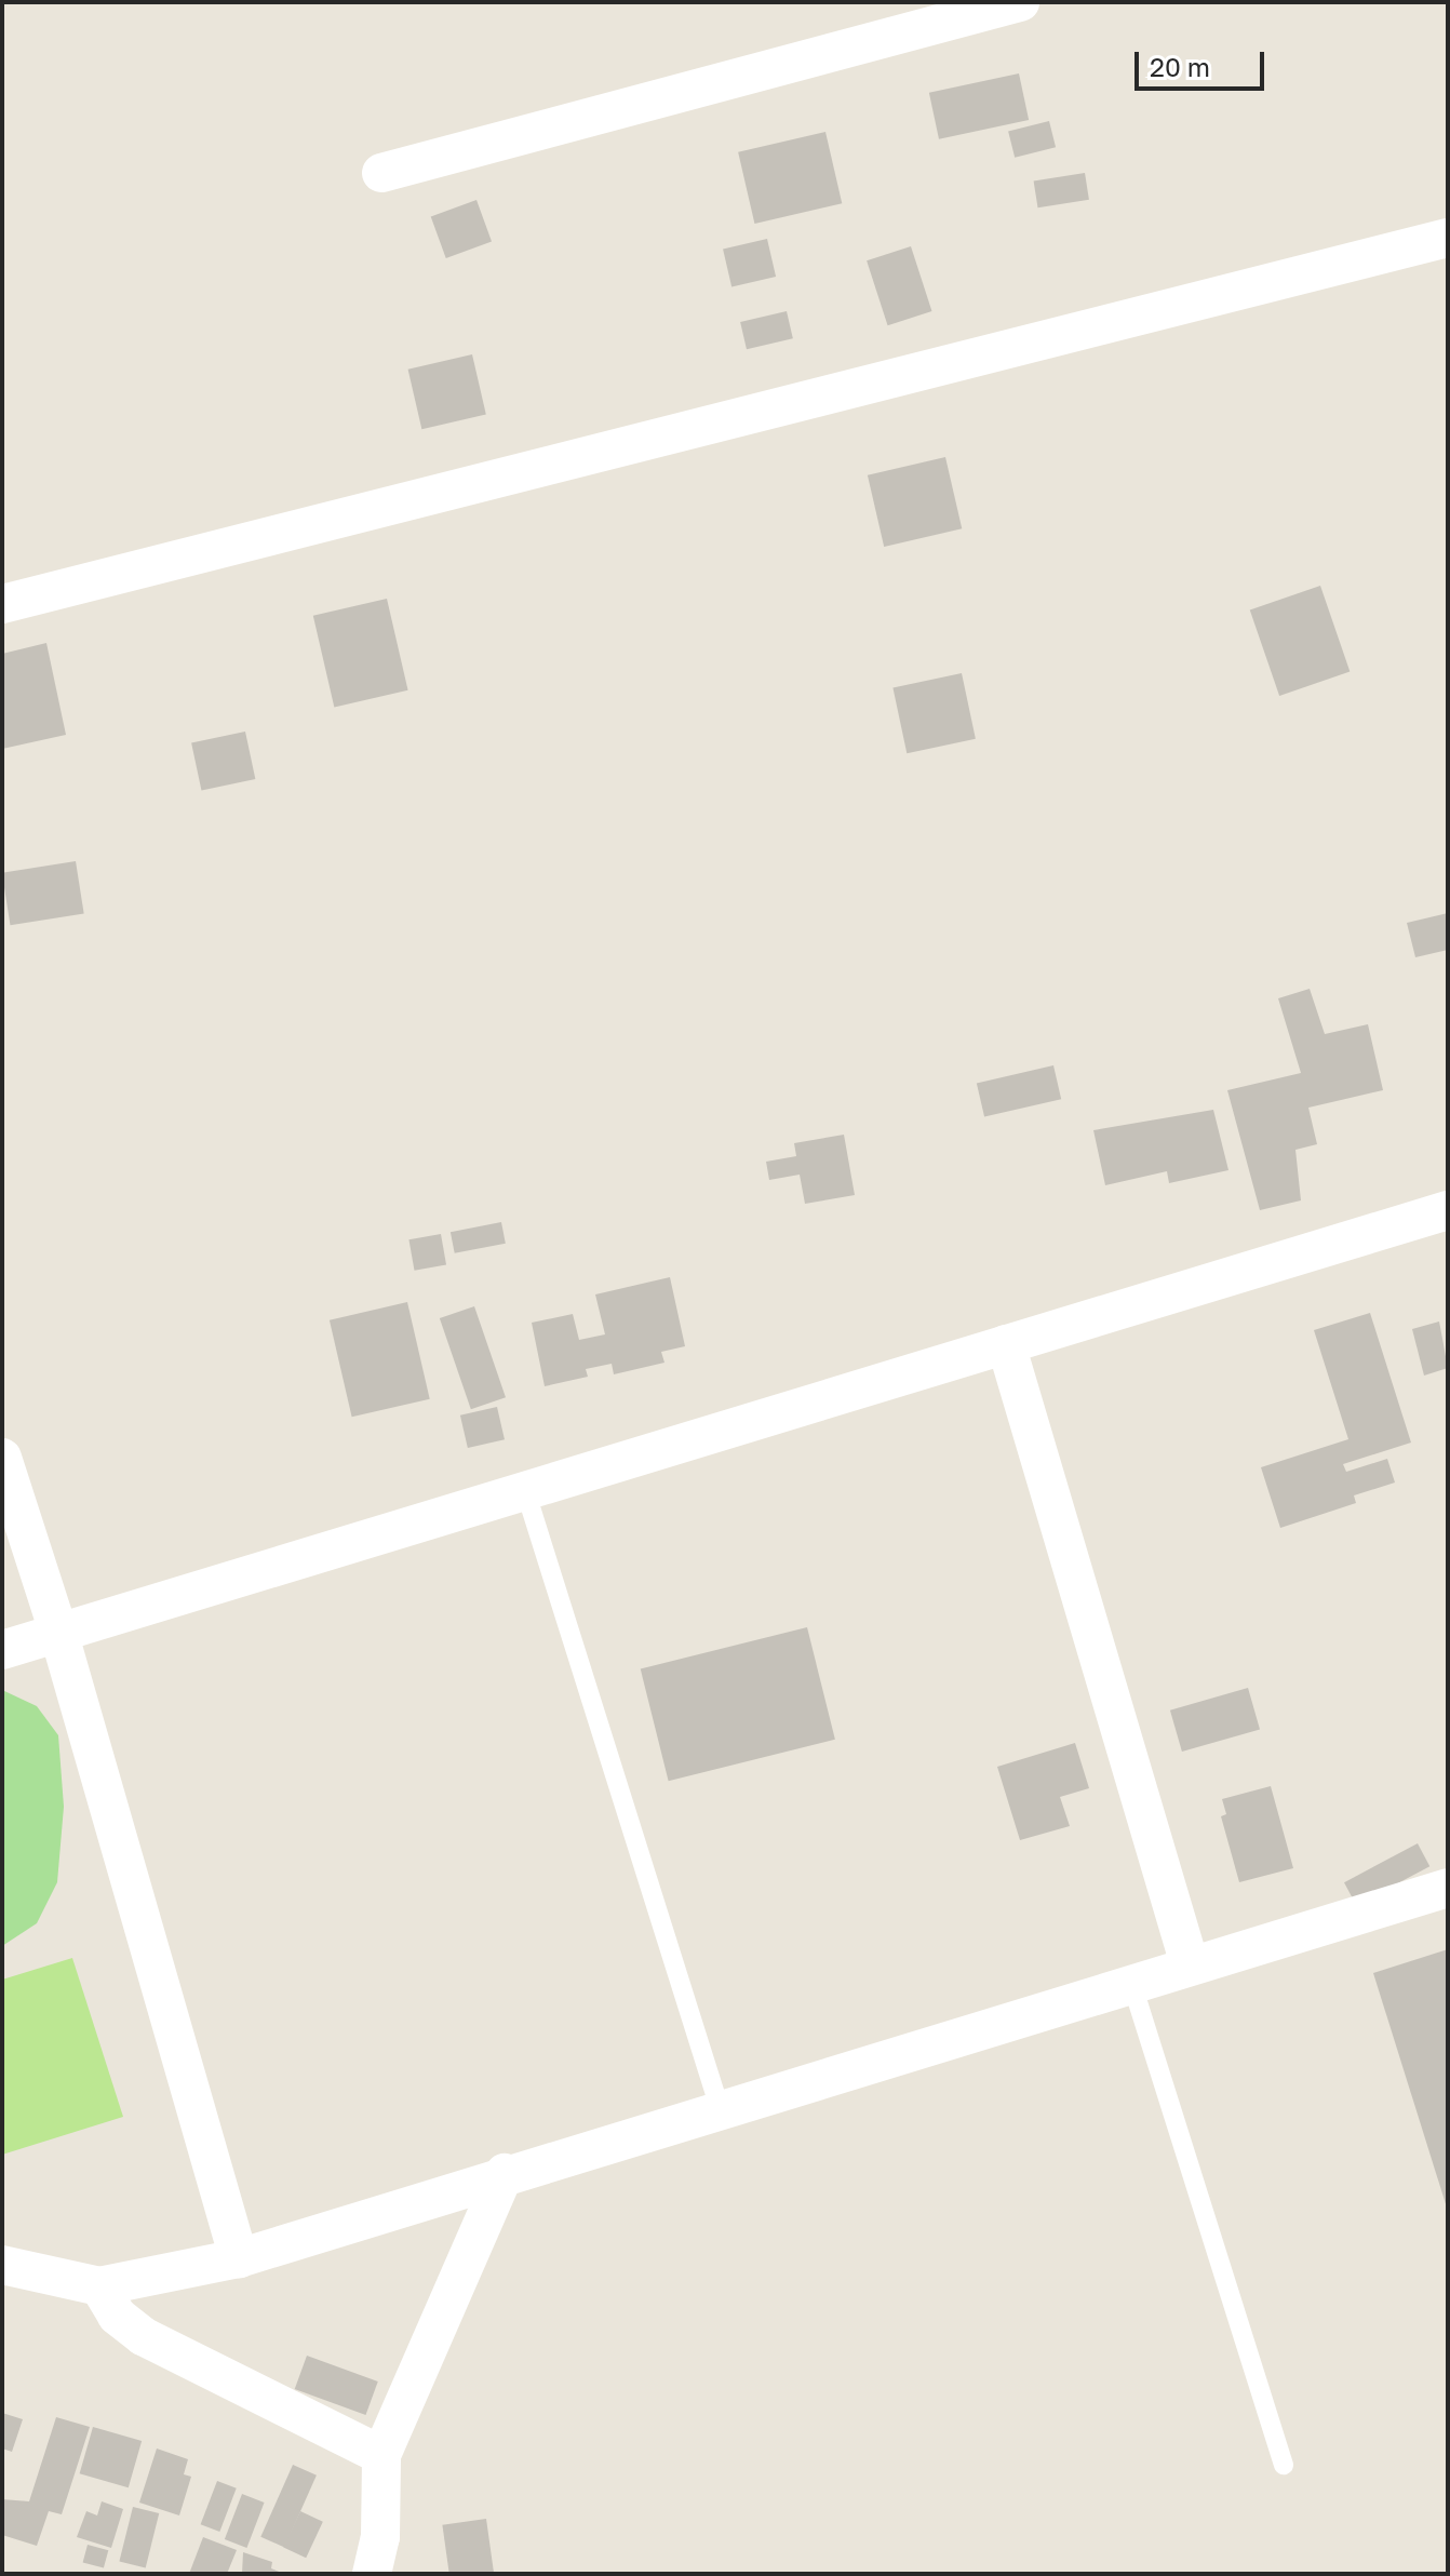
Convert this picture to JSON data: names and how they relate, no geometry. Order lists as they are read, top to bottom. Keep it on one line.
{"scale_bar":"20 m"}
